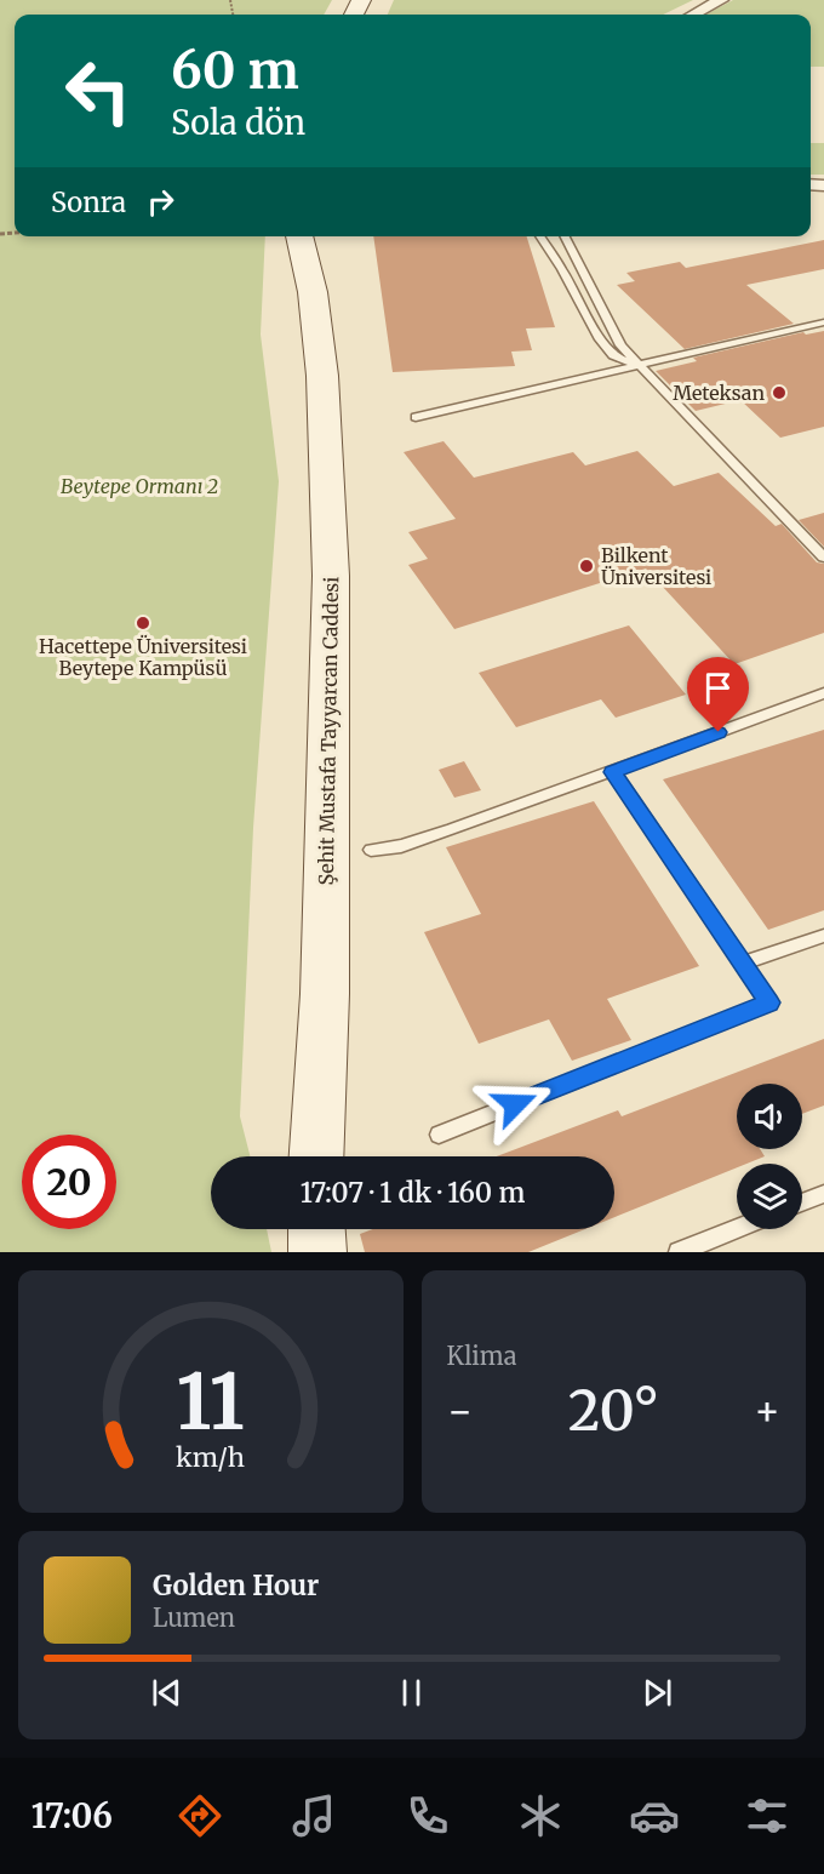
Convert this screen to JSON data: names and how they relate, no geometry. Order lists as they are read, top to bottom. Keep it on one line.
{"streets":{"main road":["Şehit Mustafa Tayyarcan Caddesi"]},"parks":["Beytepe Ormanı 2"],"places":["Meteksan","Bilkent Üniversitesi","Hacettepe Üniversitesi Beytepe Kampüsü"],"page":{"turn":["60 m","Sola dön"],"then":"Sonra","limit":"20","trip":"17:07 · 1 dk · 160 m","tile":"Klima","heat":["−","20°","+"],"song":["Golden Hour","Lumen"],"tabs":"17:06","gauge":["11","km/h"]}}
